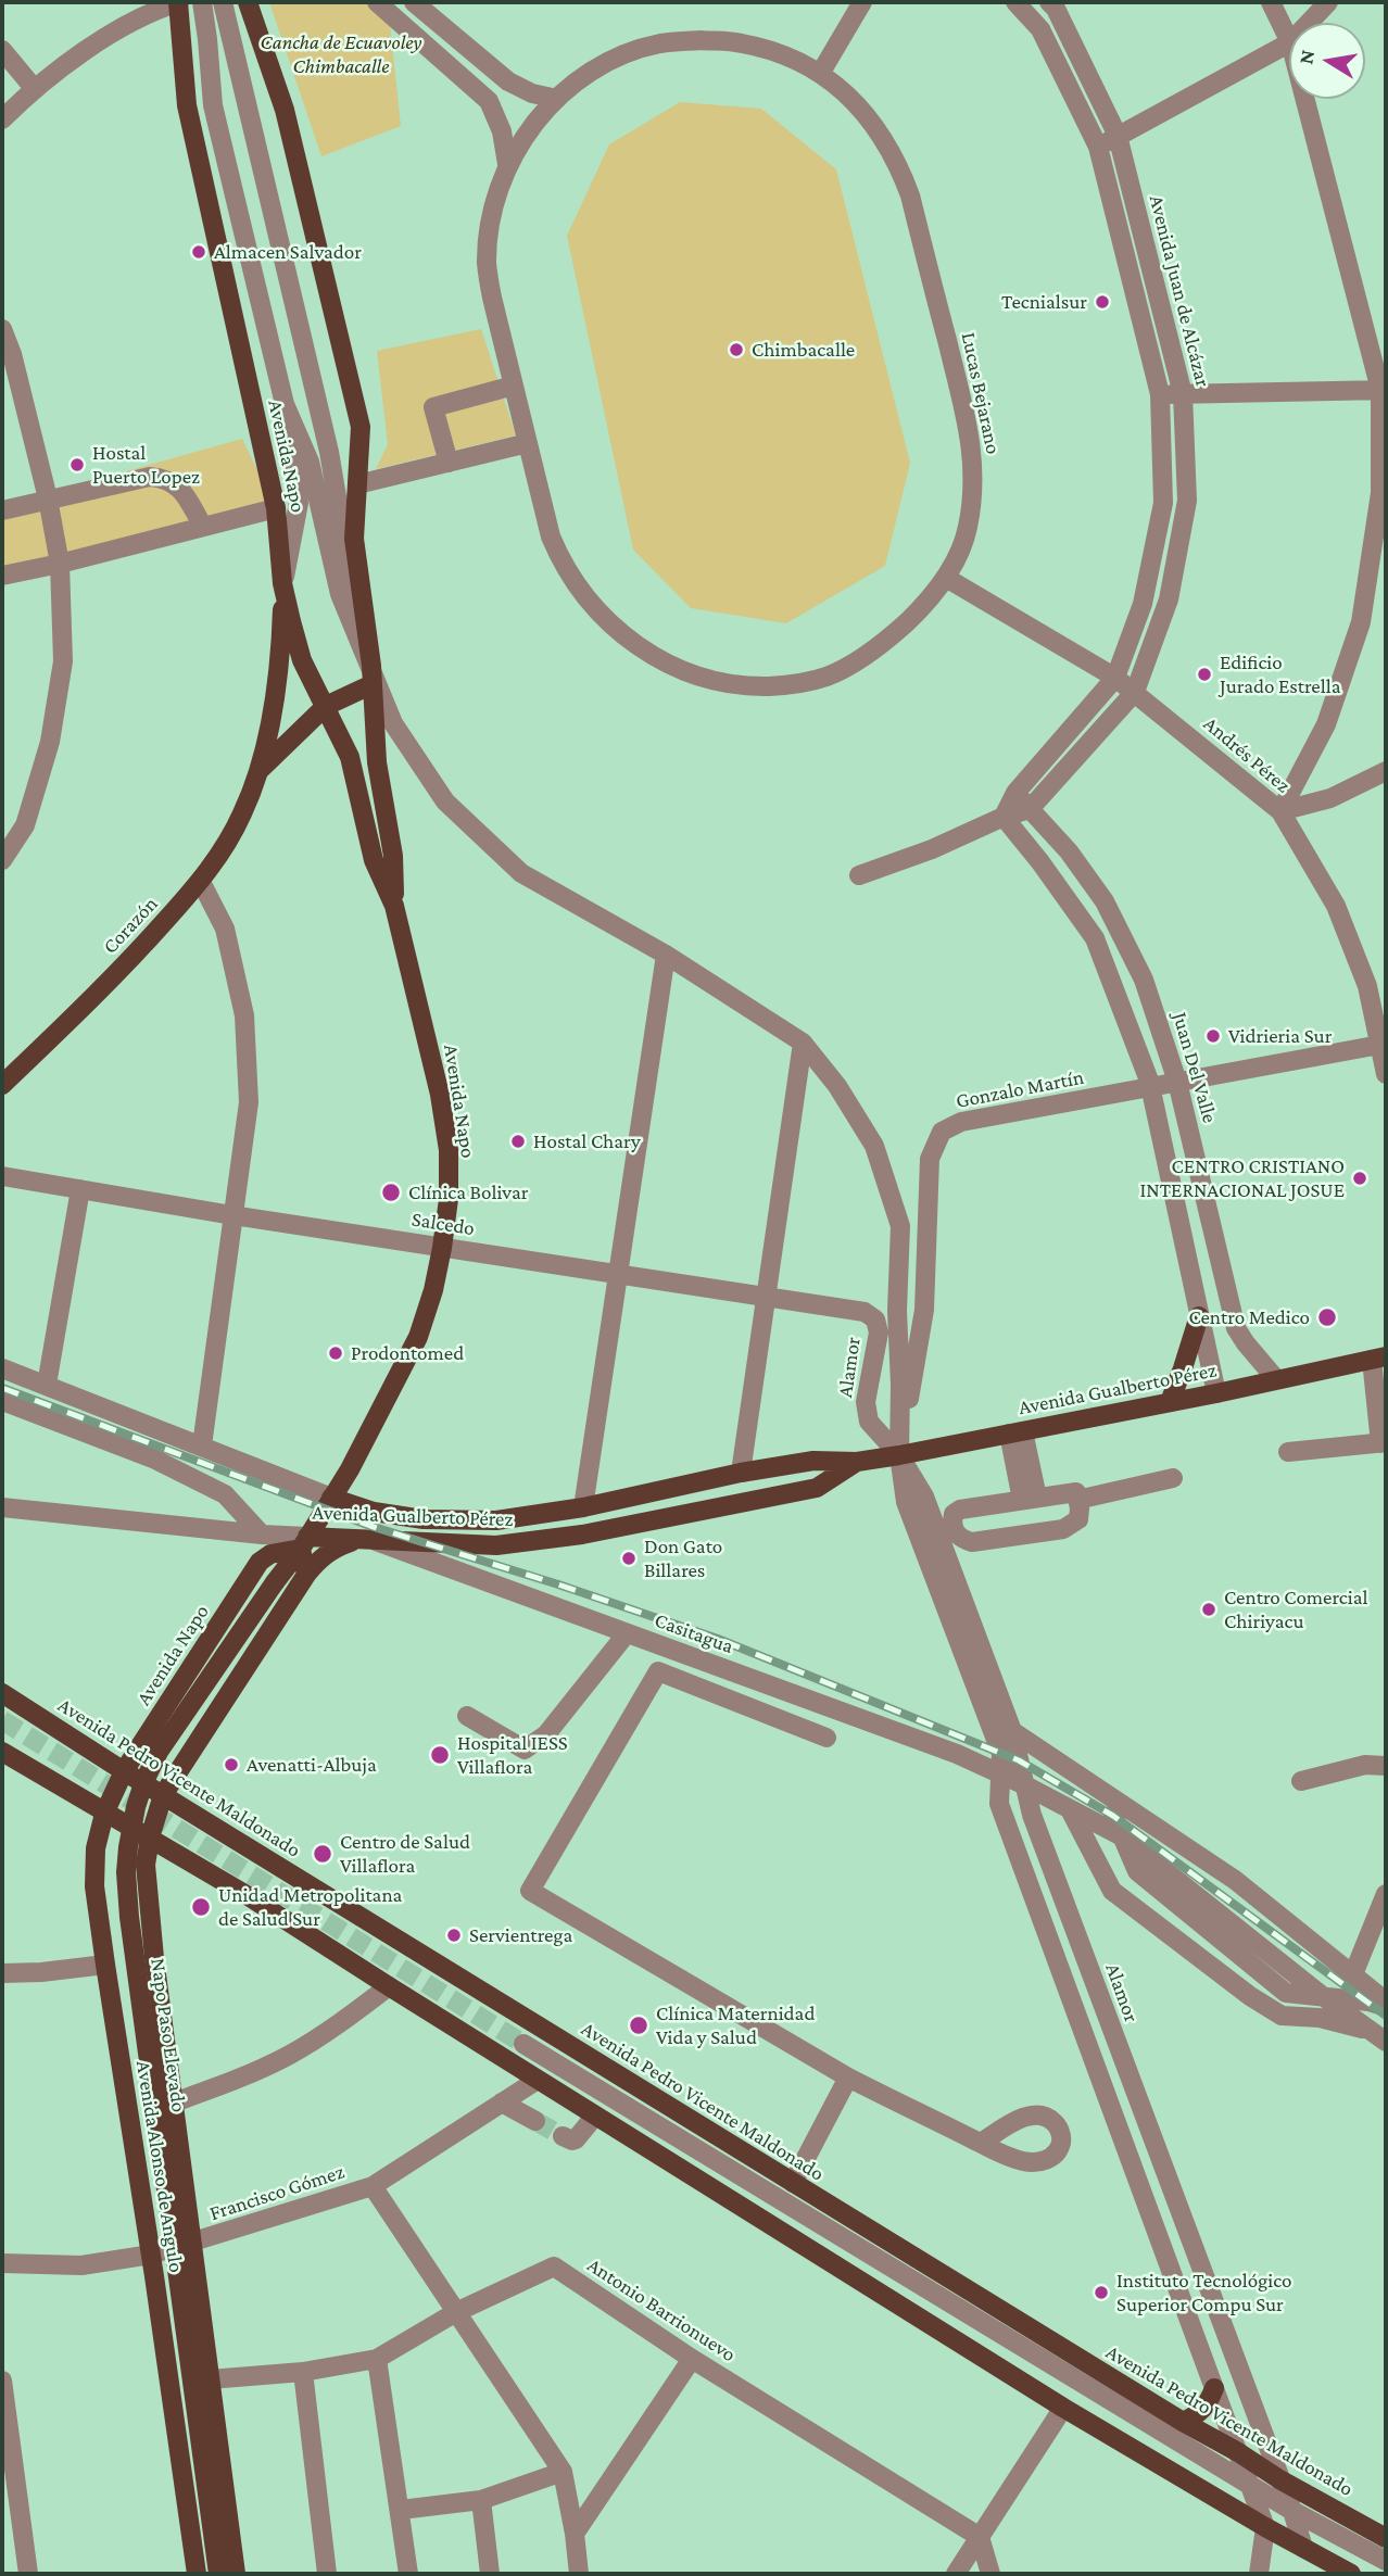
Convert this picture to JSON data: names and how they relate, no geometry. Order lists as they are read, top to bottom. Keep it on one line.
{"streets":{"main road":["Avenida Napo","Corazón","Avenida Gualberto Pérez","Avenida Pedro Vicente Maldonado","Napo Paso Elevado","Avenida Alonso de Angulo"],"street":["Avenida Juan de Alcázar","Lucas Bejarano","Andrés Pérez","Juan Del Valle","Gonzalo Martín","Salcedo","Alamor","Casitagua","Francisco Gómez","Antonio Barrionuevo"]},"crossings":[["Avenida Juan de Alcázar","Andrés Pérez"],["Avenida Juan de Alcázar","Juan Del Valle"],["Lucas Bejarano","Andrés Pérez"],["Avenida Napo","Corazón"],["Avenida Napo","Salcedo"],["Avenida Napo","Avenida Gualberto Pérez"],["Avenida Napo","Avenida Pedro Vicente Maldonado"],["Avenida Napo","Napo Paso Elevado"],["Avenida Napo","Avenida Alonso de Angulo"],["Andrés Pérez","Gonzalo Martín"],["Juan Del Valle","Gonzalo Martín"],["Juan Del Valle","Avenida Gualberto Pérez"],["Gonzalo Martín","Alamor"],["Gonzalo Martín","Avenida Gualberto Pérez"],["Salcedo","Alamor"],["Alamor","Avenida Gualberto Pérez"],["Alamor","Casitagua"],["Alamor","Avenida Pedro Vicente Maldonado"],["Avenida Gualberto Pérez","Casitagua"],["Avenida Gualberto Pérez","Napo Paso Elevado"],["Avenida Pedro Vicente Maldonado","Avenida Alonso de Angulo"],["Avenida Alonso de Angulo","Francisco Gómez"],["Avenida Alonso de Angulo","Antonio Barrionuevo"]],"parks":["Cancha de Ecuavoley Chimbacalle"],"places":["Almacen Salvador","Tecnialsur","Chimbacalle","Hostal Puerto Lopez","Edificio Jurado Estrella","Vidrieria Sur","Hostal Chary","CENTRO CRISTIANO INTERNACIONAL JOSUE","Clínica Bolivar","Centro Medico","Prodontomed","Don Gato Billares","Centro Comercial Chiriyacu","Hospital IESS Villaflora","Avenatti-Albuja","Centro de Salud Villaflora","Unidad Metropolitana de Salud Sur","Servientrega","Clínica Maternidad Vida y Salud","Instituto Tecnológico Superior Compu Sur"],"north":"left"}
